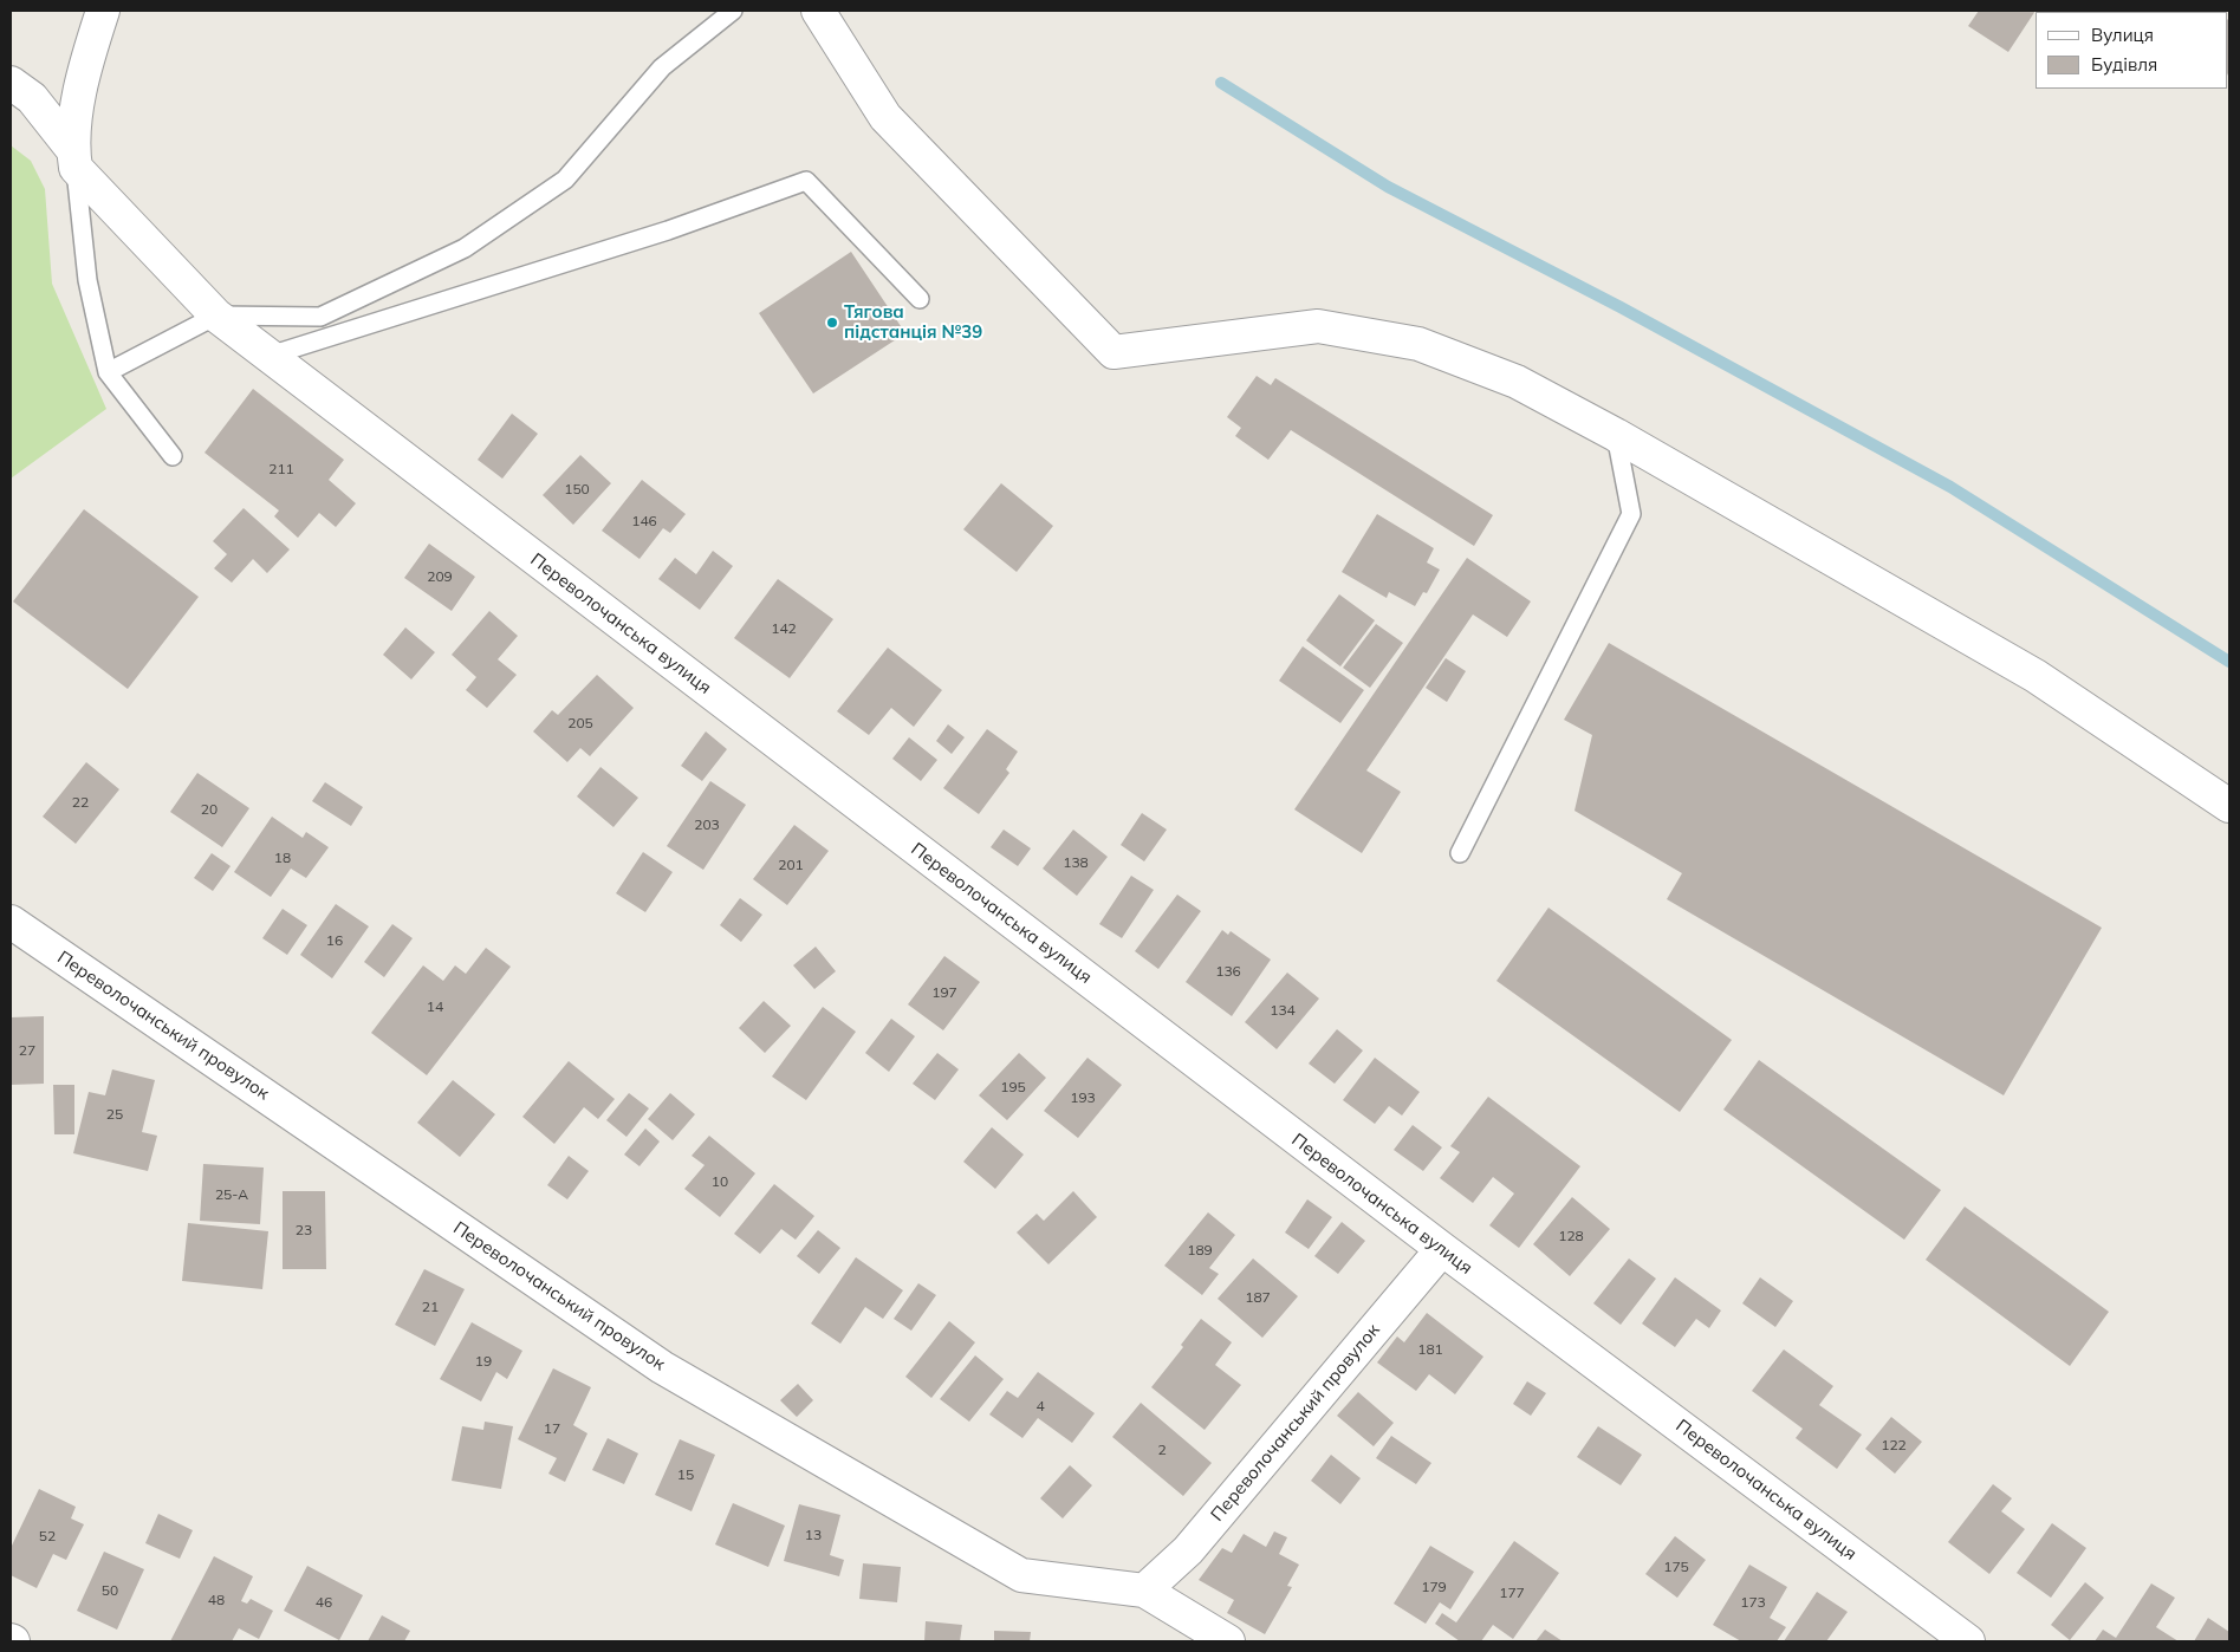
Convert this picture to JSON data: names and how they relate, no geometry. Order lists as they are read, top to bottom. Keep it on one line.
{"streets":{"street":["Переволочанська вулиця","Переволочанський провулок"]},"crossings":[["Переволочанська вулиця","Переволочанський провулок"]],"places":["Тягова пiдстанцiя №39"],"house_numbers":["211","150","146","209","142","205","22","20","203","18","138","201","16","136","197","14","134","27","195","193","25","10","25-А","23","128","189","187","21","181","19","4","17","122","2","15","13","52","175","179","50","177","48","46","173"],"legend":["Вулиця","Будівля"]}
